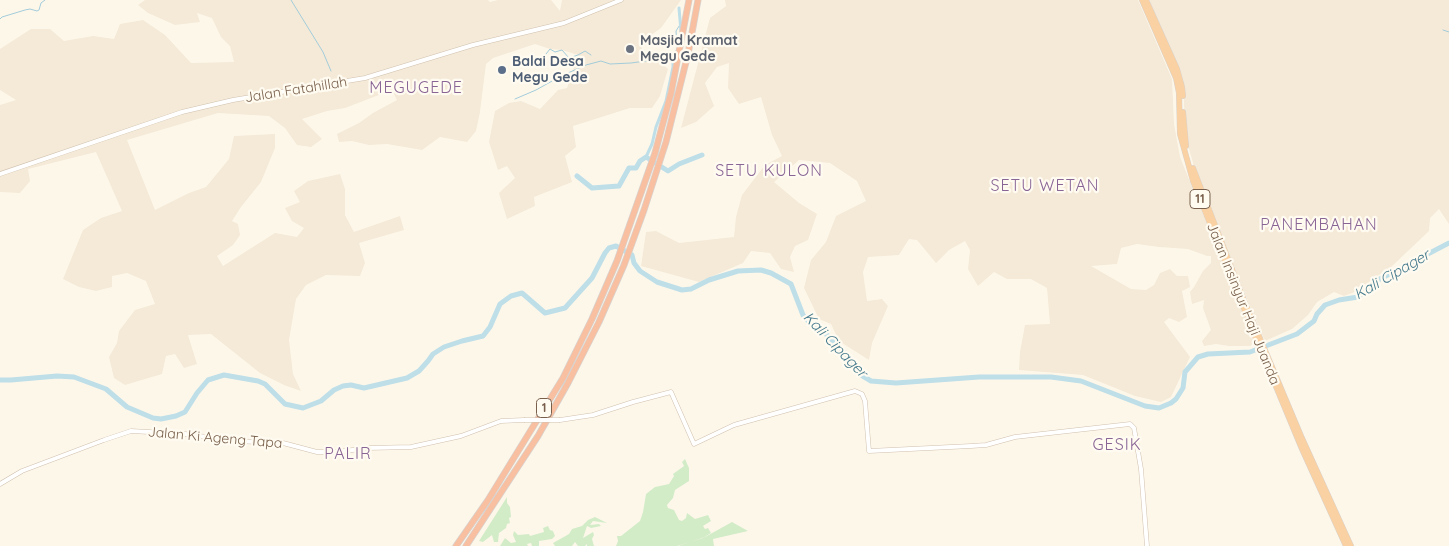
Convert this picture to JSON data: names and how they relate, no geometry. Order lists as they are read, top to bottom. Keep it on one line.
{"streets":{"highway":["11","Jalan Insinyur Haji Juanda","1"],"street":["Jalan Fatahillah","Jalan Ki Ageng Tapa"]},"districts":["MEGUGEDE","SETU KULON","SETU WETAN","PANEMBAHAN","GESIK","PALIR"],"water":["Kali Cipager"],"places":["Masjid Kramat Megu Gede","Balai Desa Megu Gede"]}
